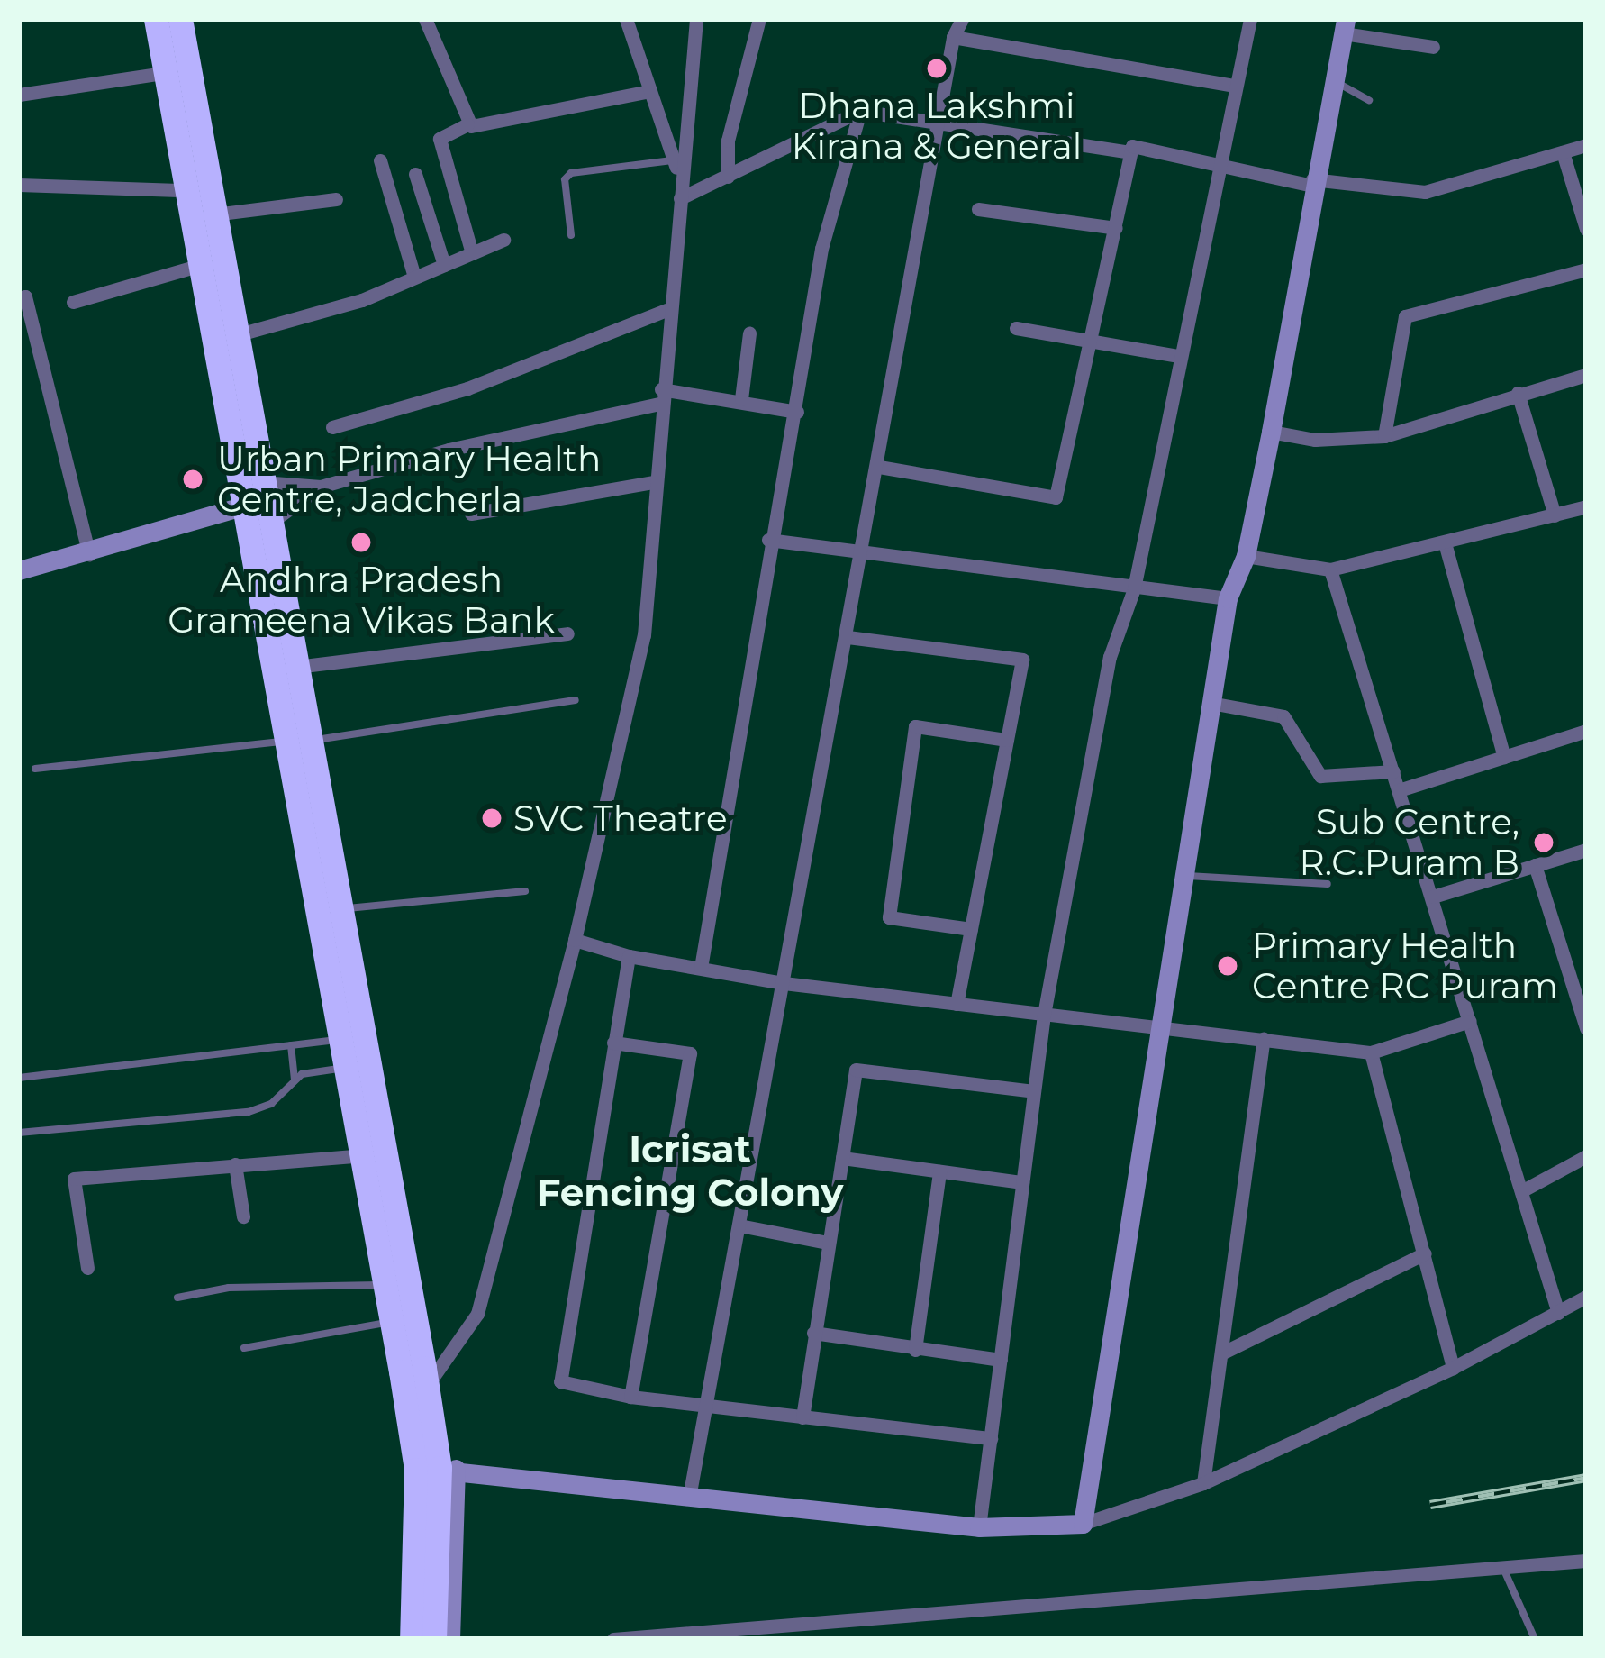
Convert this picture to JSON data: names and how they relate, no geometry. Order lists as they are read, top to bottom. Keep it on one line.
{"districts":["Icrisat Fencing Colony"],"places":["Dhana Lakshmi Kirana & General","Urban Primary Health Centre, Jadcherla","Andhra Pradesh Grameena Vikas Bank","SVC Theatre","Sub Centre, R.C.Puram B","Primary Health Centre RC Puram"]}
